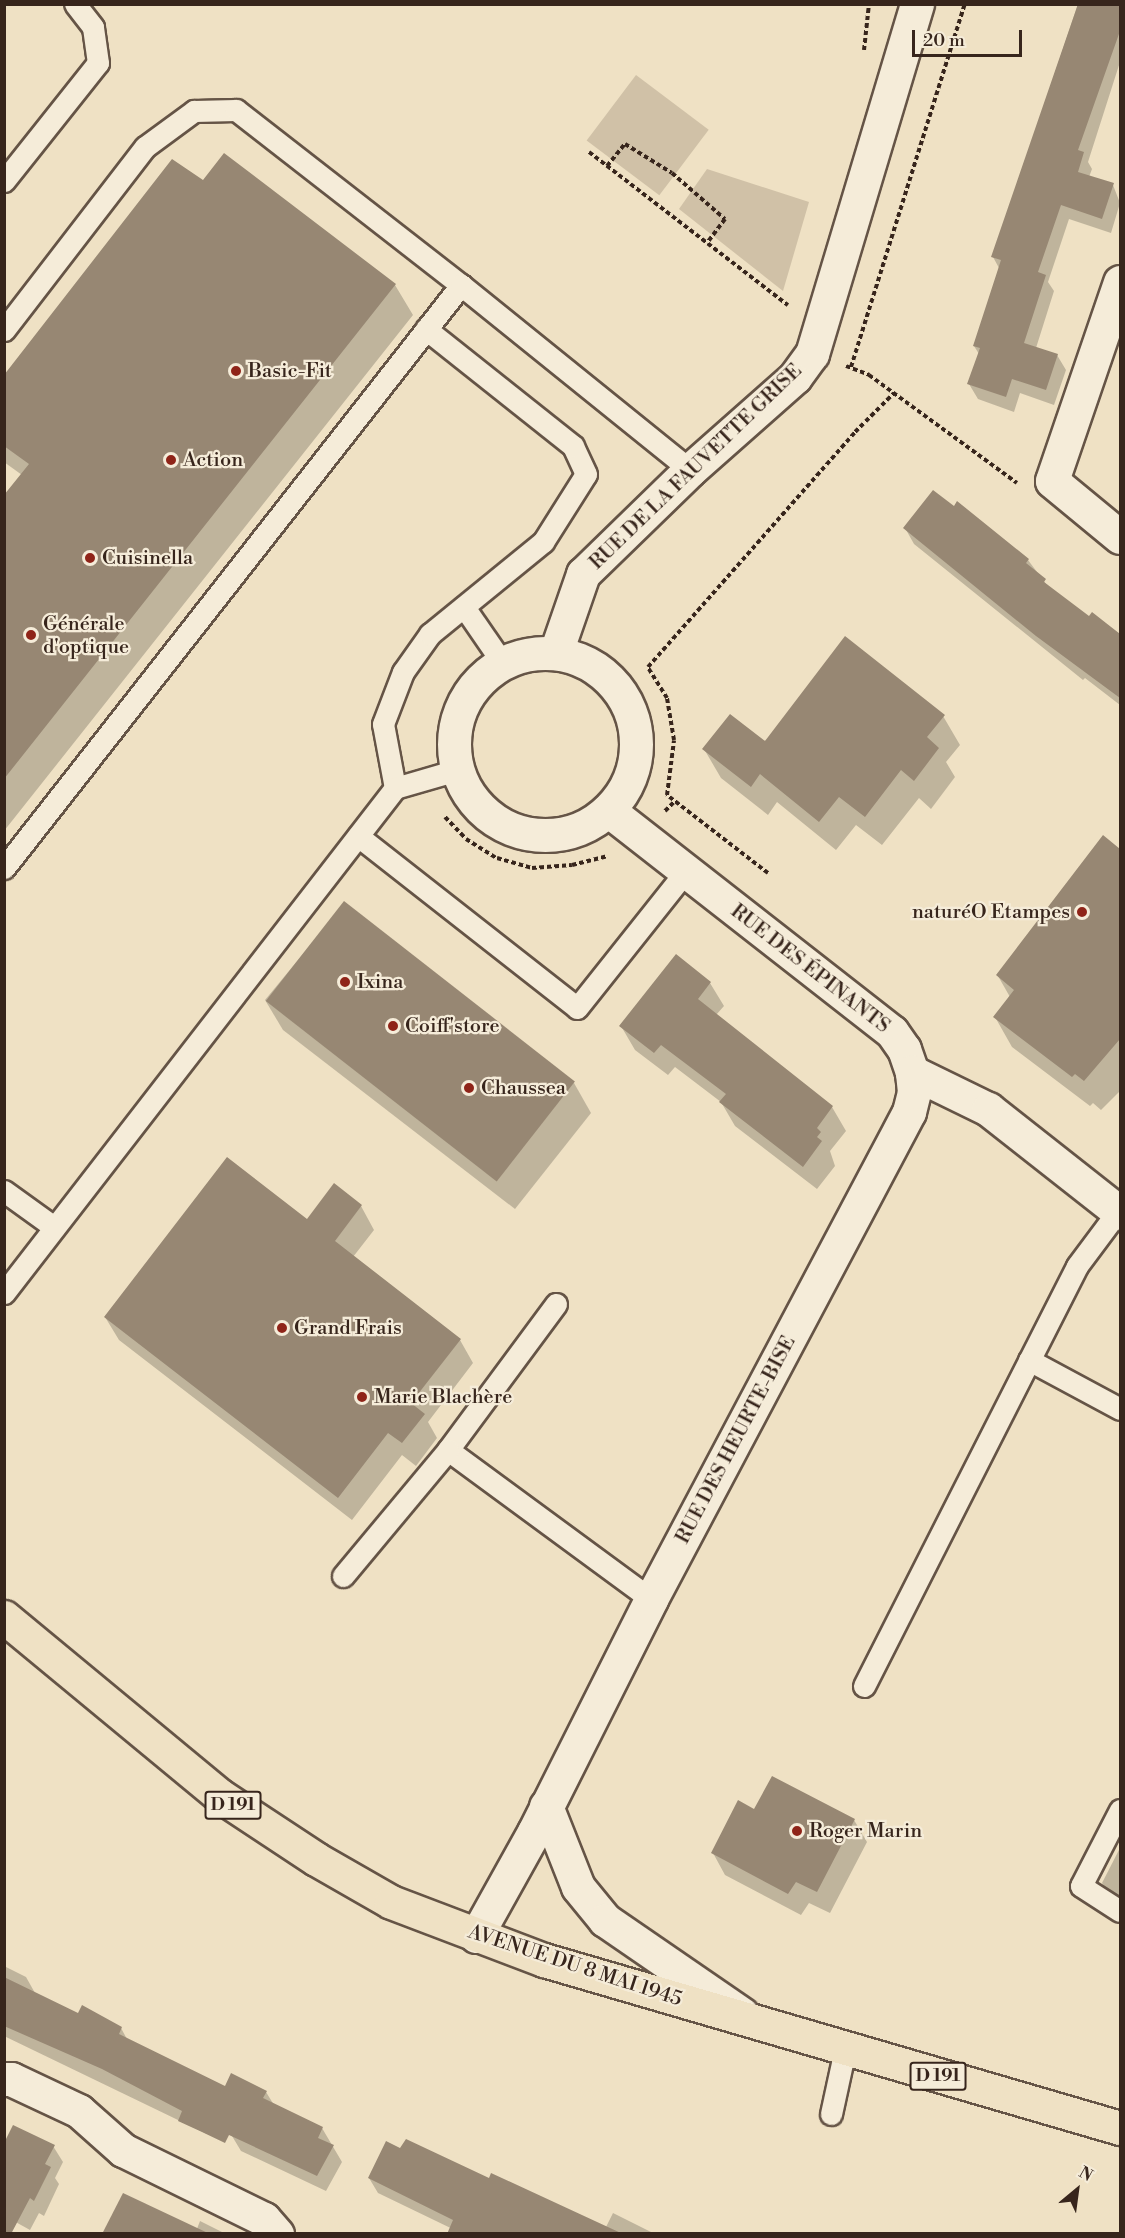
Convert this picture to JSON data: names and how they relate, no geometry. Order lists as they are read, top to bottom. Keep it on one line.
{"streets":{"main road":["D 191","AVENUE DU 8 MAI 1945"],"street":["RUE DE LA FAUVETTE GRISE","RUE DES ÉPINANTS","RUE DES HEURTE-BISE"]},"crossings":[["RUE DE LA FAUVETTE GRISE","RUE DES ÉPINANTS"],["RUE DES ÉPINANTS","RUE DES HEURTE-BISE"],["RUE DES HEURTE-BISE","AVENUE DU 8 MAI 1945"]],"places":["Basic-Fit","Action","Cuisinella","Générale d'optique","naturéO Etampes","Ixina","Coiff'store","Chaussea","Grand Frais","Marie Blachère","Roger Marin"],"scale_bar":"20 m","north":"top right"}
